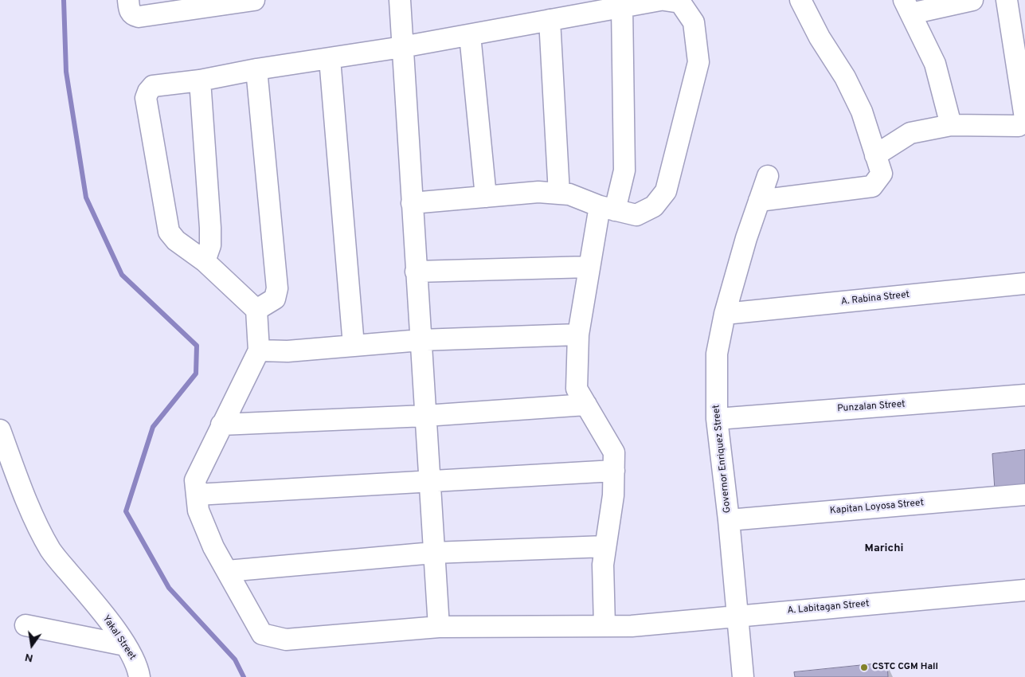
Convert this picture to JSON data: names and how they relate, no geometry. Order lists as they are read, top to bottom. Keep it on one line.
{"streets":{"street":["A. Rabina Street","Punzalan Street","Governor Enriquez Street","Kapitan Loyosa Street","A. Labitagan Street","Yakal Street"]},"crossings":[["A. Rabina Street","Governor Enriquez Street"],["Punzalan Street","Governor Enriquez Street"],["Governor Enriquez Street","Kapitan Loyosa Street"],["Governor Enriquez Street","A. Labitagan Street"]],"districts":["Marichi"],"places":["CSTC CGM Hall"],"north":"bottom"}
